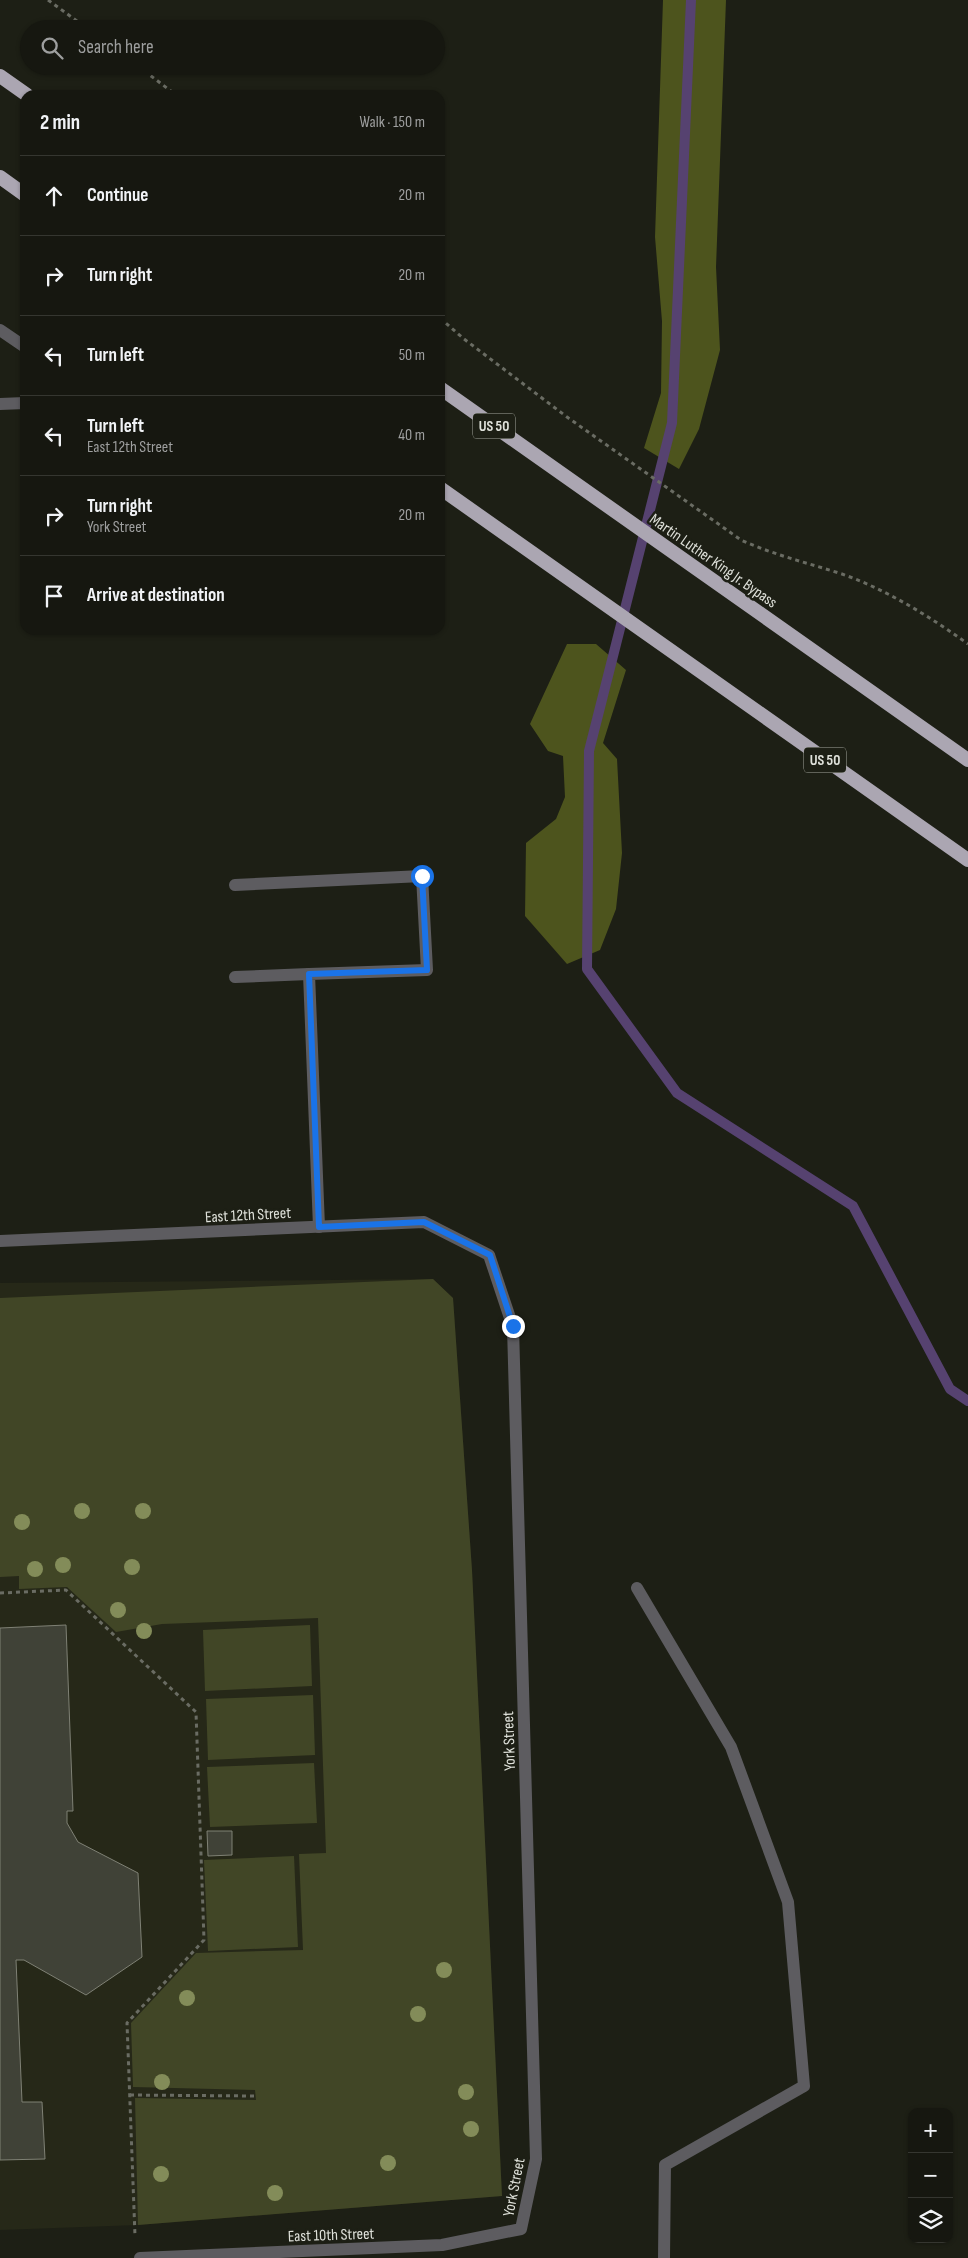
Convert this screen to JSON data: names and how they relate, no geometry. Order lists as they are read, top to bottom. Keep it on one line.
{"streets":{"highway":["US 50","Martin Luther King Jr. Bypass"],"street":["East 12th Street","York Street","East 10th Street"]},"crossings":[["East 12th Street","York Street"],["York Street","East 10th Street"]],"page":{"search":"Search here","heading":["2 min","Walk · 150 m"],"list":[["Continue","20 m"],["Turn right","20 m"],["Turn left","50 m"],["Turn left","East 12th Street","40 m"],["Turn right","York Street","20 m"],"Arrive at destination"],"map_buttons":["+","−"]}}
